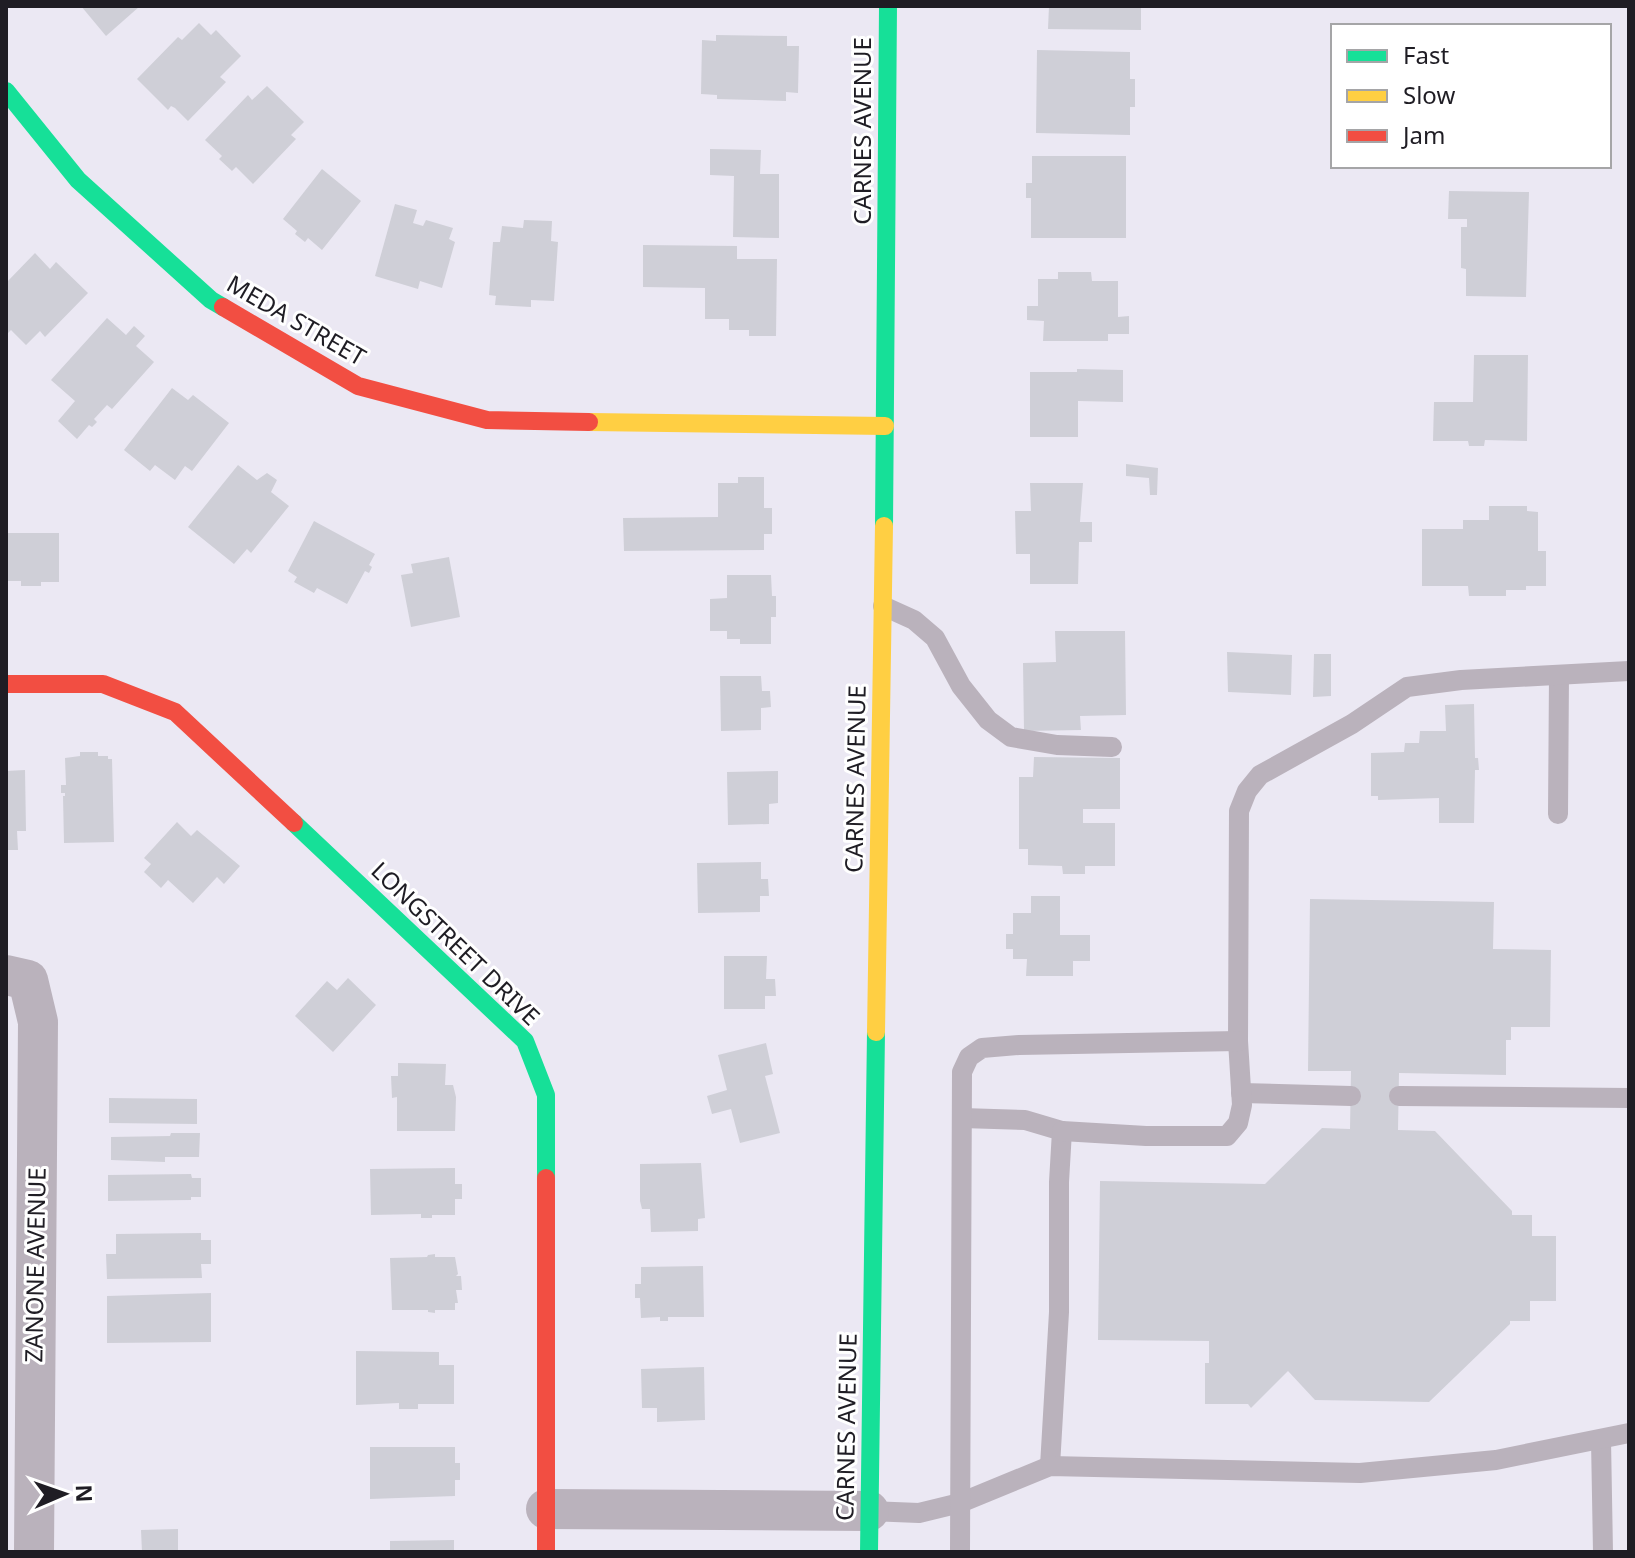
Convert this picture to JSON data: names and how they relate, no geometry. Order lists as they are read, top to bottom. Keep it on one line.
{"streets":{"street":["CARNES AVENUE","MEDA STREET","LONGSTREET DRIVE","ZANONE AVENUE"]},"crossings":[["CARNES AVENUE","MEDA STREET"]],"legend":["Fast","Slow","Jam"],"north":"right"}
